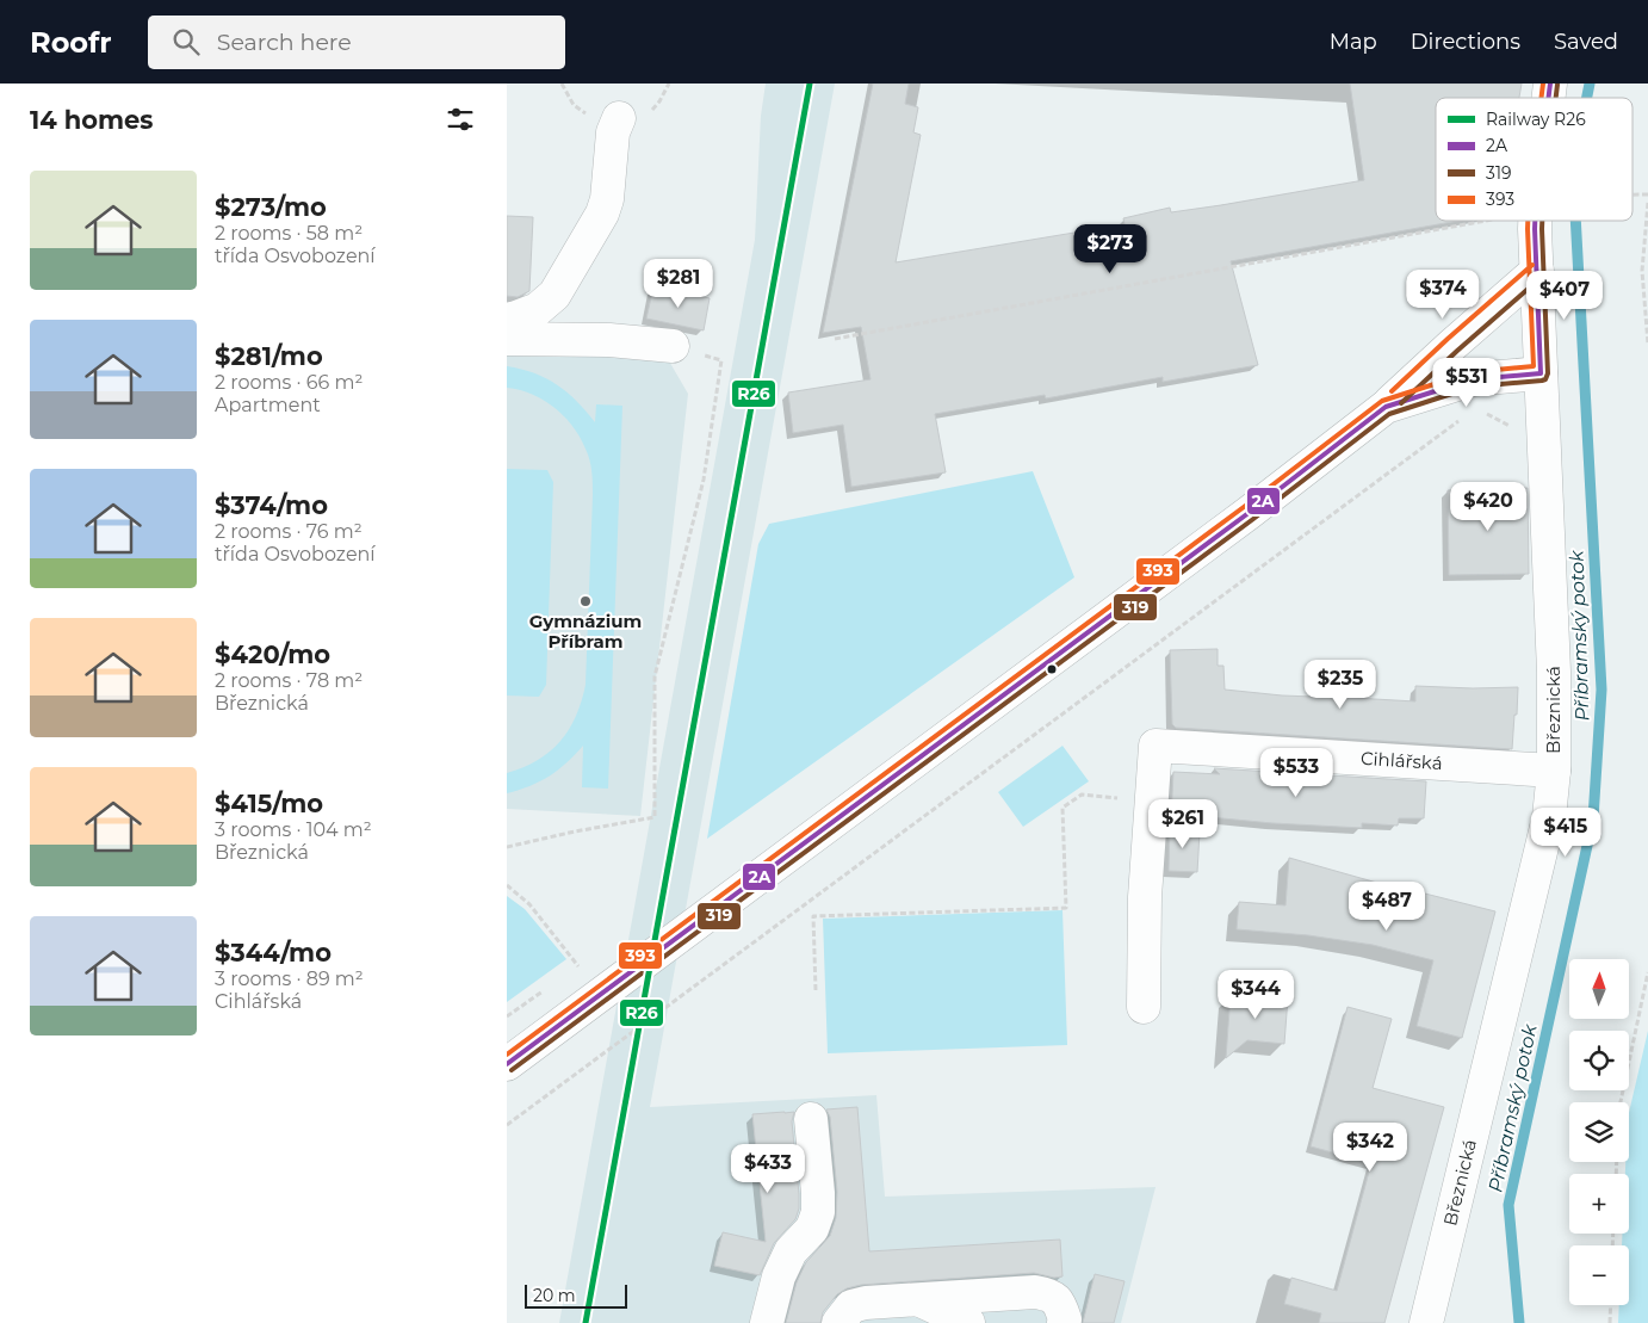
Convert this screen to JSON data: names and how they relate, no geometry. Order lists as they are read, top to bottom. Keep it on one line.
{"streets":{"street":["Březnická","Cihlářská"]},"crossings":[["Březnická","Cihlářská"]],"water":["Příbramský potok"],"places":["Gymnázium Příbram"],"lines":["rail line R26","transit line 2A","transit line 393","transit line 319"],"legend":["Railway R26","2A","319","393"],"scale_bar":"20 m","north":"top","page":{"header":"Roofr","search":"Search here","nav":["Map","Directions","Saved"],"heading":"14 homes","list":[{"name":"$273/mo","note":"2 rooms · 58 m² · třída Osvobození"},{"name":"$281/mo","note":"2 rooms · 66 m² · Apartment"},{"name":"$374/mo","note":"2 rooms · 76 m² · třída Osvobození"},{"name":"$420/mo","note":"2 rooms · 78 m² · Březnická"},{"name":"$415/mo","note":"3 rooms · 104 m² · Březnická"},{"name":"$344/mo","note":"3 rooms · 89 m² · Cihlářská"}],"price":["$273","$281","$374","$407","$531","$420","$235","$533","$261","$415","$487","$344","$342","$433"],"map_buttons":["+","−"],"scale":"20 m"}}
